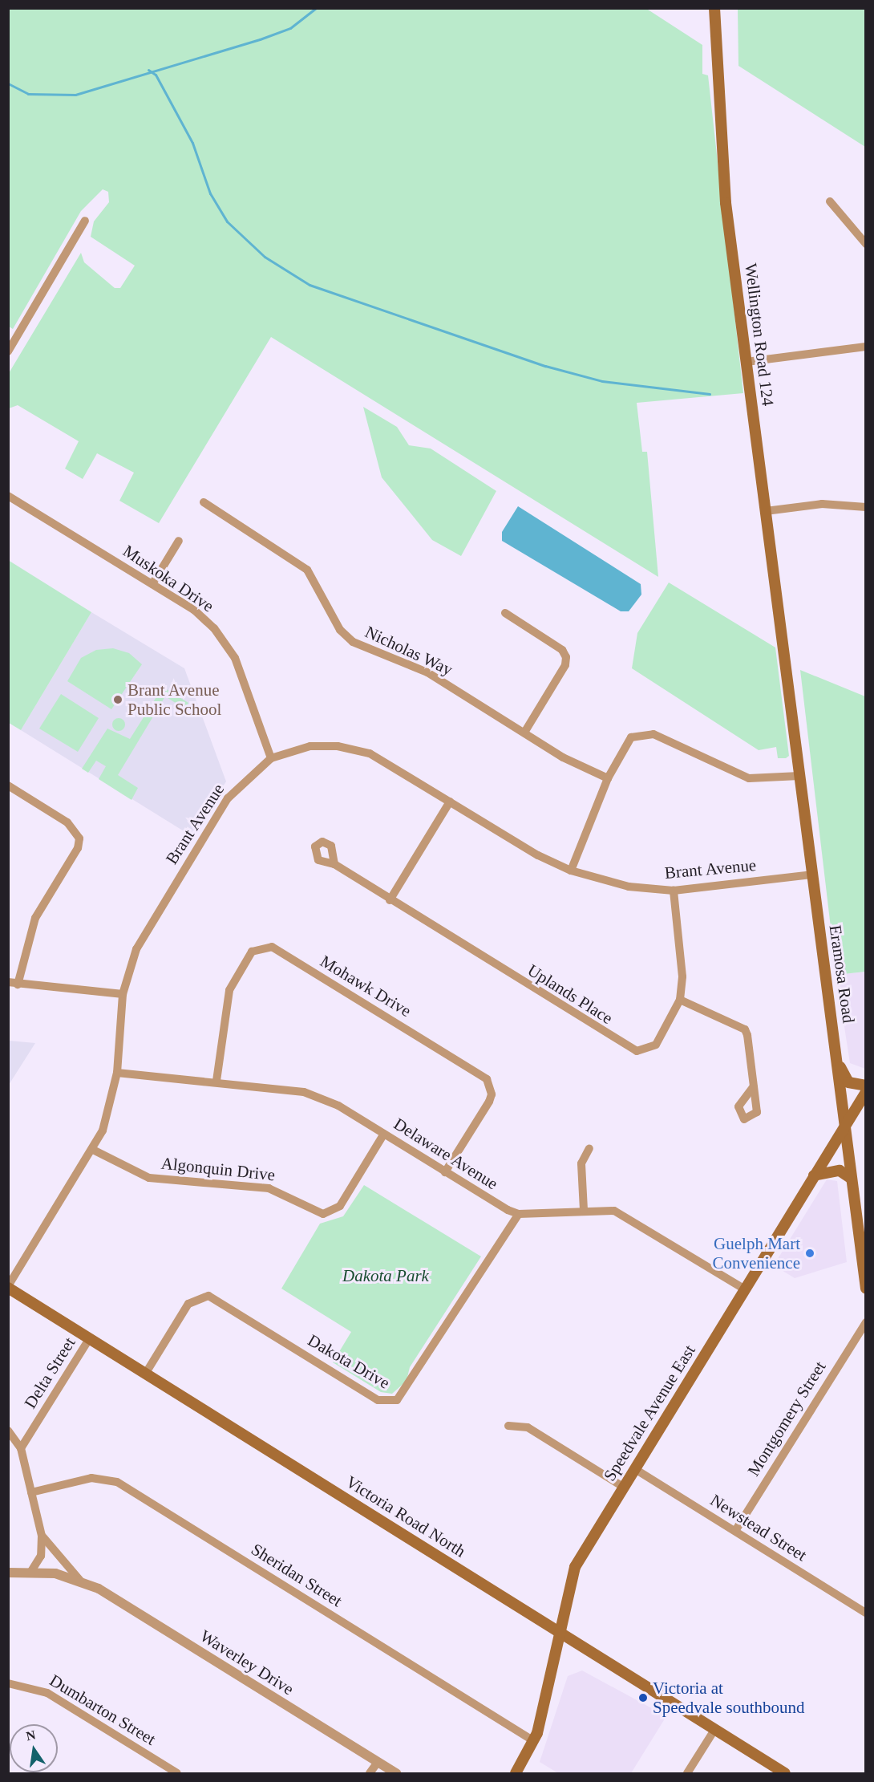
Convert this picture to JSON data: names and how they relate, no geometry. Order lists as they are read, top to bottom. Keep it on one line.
{"streets":{"main road":["Wellington Road 124","Eramosa Road","Speedvale Avenue East","Victoria Road North"],"street":["Muskoka Drive","Nicholas Way","Brant Avenue","Mohawk Drive","Uplands Place","Delaware Avenue","Algonquin Drive","Dakota Drive","Delta Street","Montgomery Street","Newstead Street","Sheridan Street","Waverley Drive","Dumbarton Street"]},"crossings":[["Wellington Road 124","Eramosa Road"],["Muskoka Drive","Brant Avenue"],["Brant Avenue","Eramosa Road"],["Brant Avenue","Uplands Place"],["Brant Avenue","Delaware Avenue"],["Brant Avenue","Algonquin Drive"],["Brant Avenue","Victoria Road North"],["Eramosa Road","Speedvale Avenue East"],["Mohawk Drive","Delaware Avenue"],["Delaware Avenue","Algonquin Drive"],["Delaware Avenue","Dakota Drive"],["Dakota Drive","Victoria Road North"],["Delta Street","Victoria Road North"],["Speedvale Avenue East","Victoria Road North"],["Speedvale Avenue East","Newstead Street"],["Speedvale Avenue East","Sheridan Street"],["Montgomery Street","Newstead Street"]],"parks":["Dakota Park"],"places":["Brant Avenue Public School","Guelph Mart Convenience","Victoria at Speedvale southbound"],"north":"top"}
